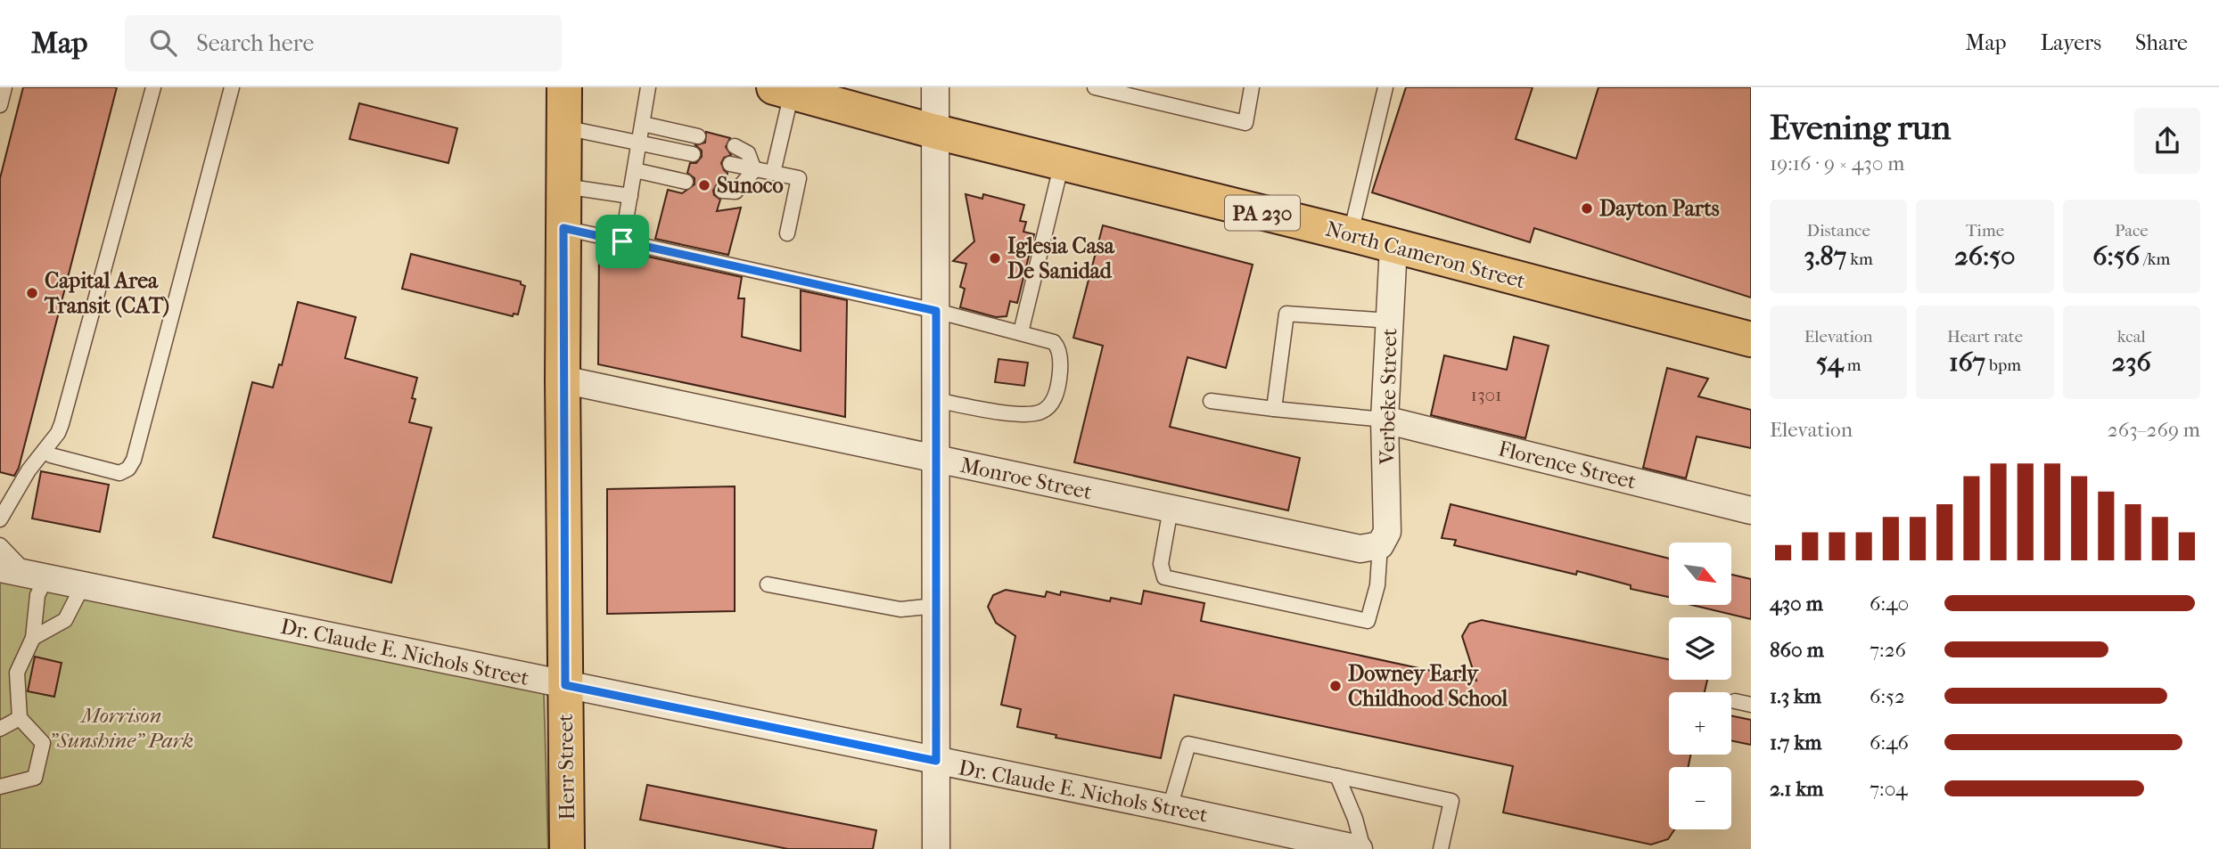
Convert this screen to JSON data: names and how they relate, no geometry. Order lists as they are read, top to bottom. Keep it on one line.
{"streets":{"main road":["PA 230","North Cameron Street","Herr Street"],"street":["Verbeke Street","Florence Street","Monroe Street","Dr. Claude E. Nichols Street"]},"crossings":[["North Cameron Street","Verbeke Street"],["Verbeke Street","Florence Street"],["Verbeke Street","Monroe Street"],["Monroe Street","Herr Street"],["Dr. Claude E. Nichols Street","Herr Street"]],"parks":["Morrison \"Sunshine\" Park"],"places":["Sunoco","Dayton Parts","Iglesia Casa De Sanidad","Capital Area Transit (CAT)","Downey Early Childhood School"],"house_numbers":["1301"],"north":"bottom right","page":{"header":"Map","search":"Search here","nav":["Map","Layers","Share"],"heading":["Evening run","19:16 · 9 × 430 m"],"stats":[["Distance","3.87 km"],["Time","26:50"],["Pace","6:56 /km"],["Elevation","54 m"],["Heart rate","167 bpm"],["kcal","236"]],"chart":["Elevation","263–269 m"],"map_buttons":["+","−"],"list":[{"name":"430 m","note":"6:40"},{"name":"860 m","note":"7:26"},{"name":"1.3 km","note":"6:52"},{"name":"1.7 km","note":"6:46"},{"name":"2.1 km","note":"7:04"}]}}
